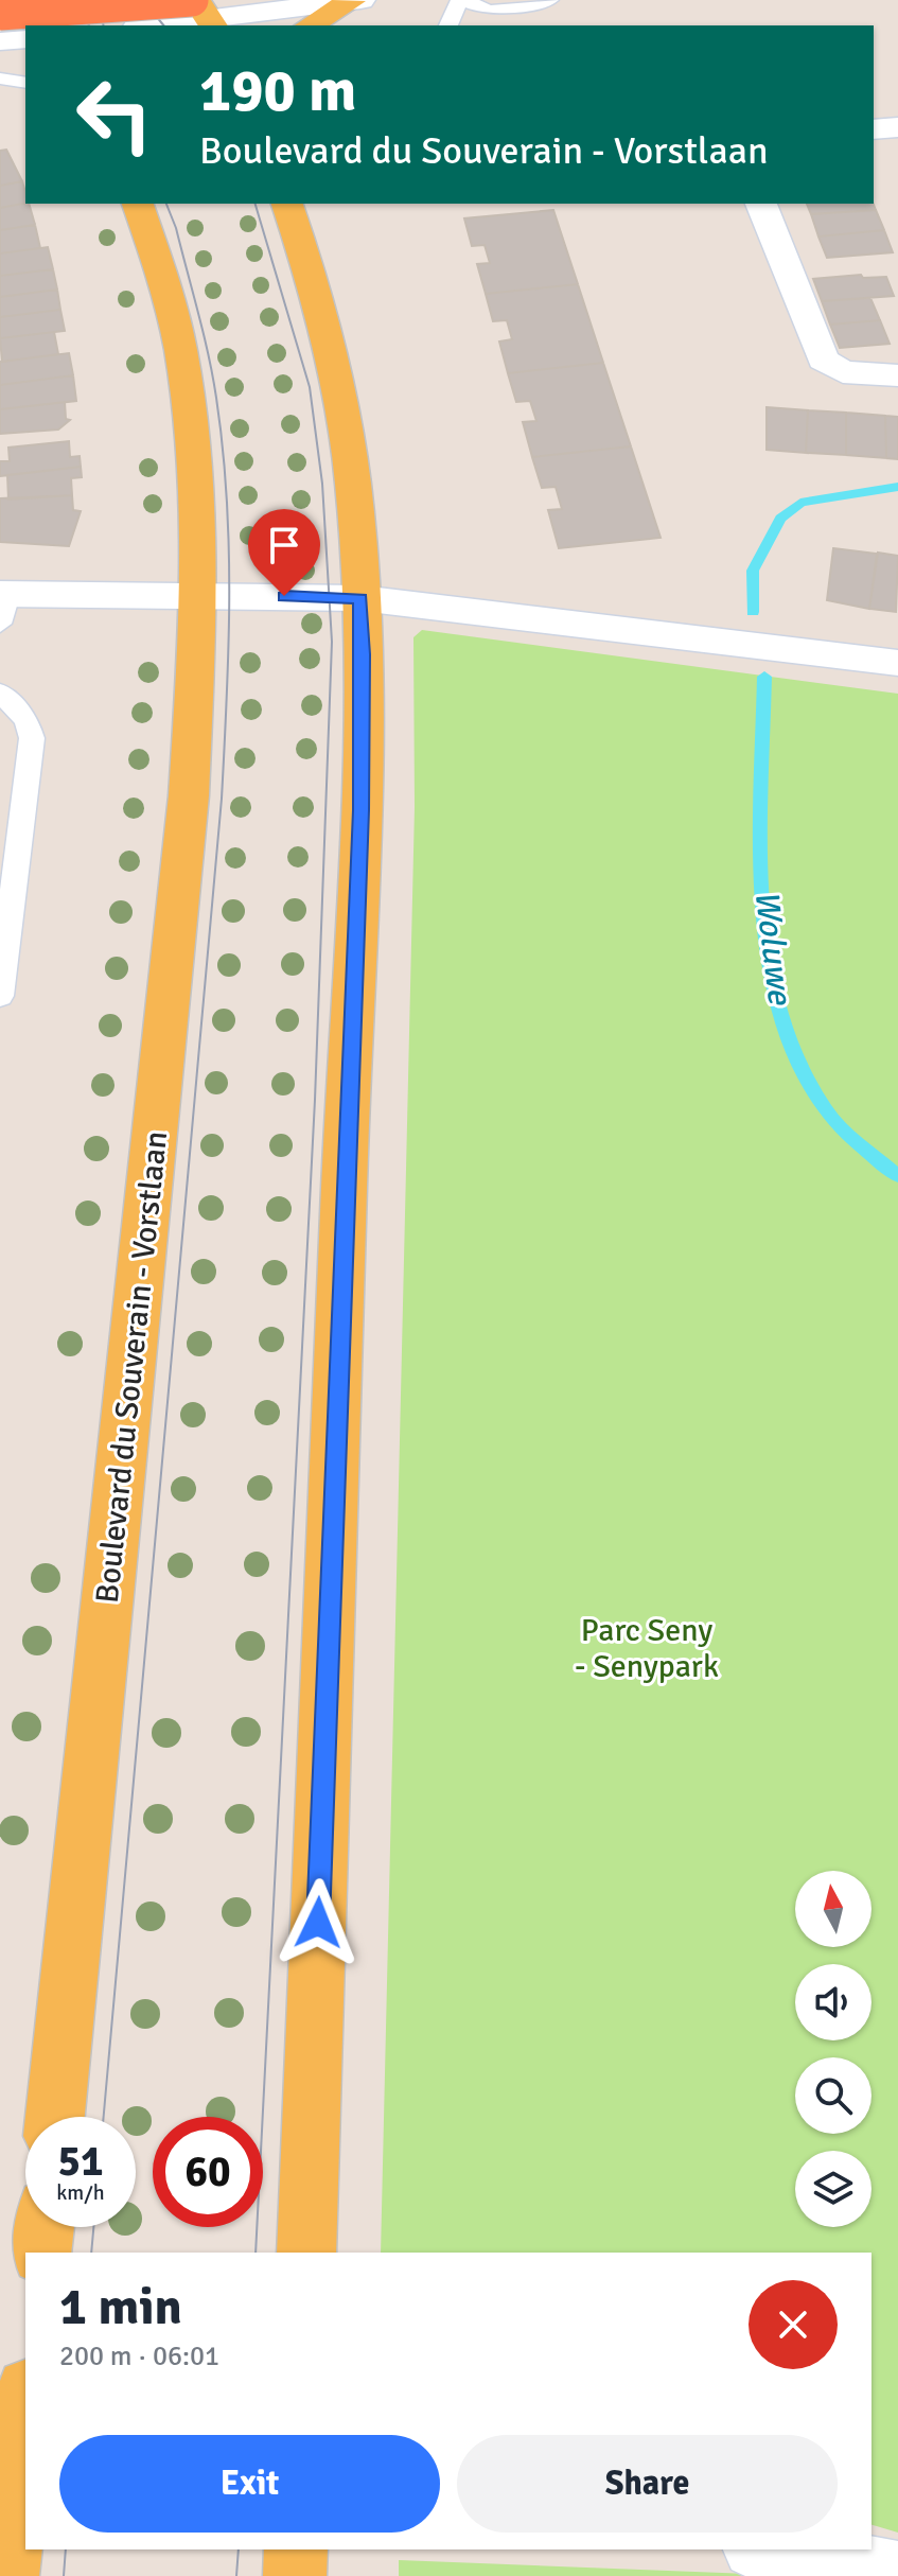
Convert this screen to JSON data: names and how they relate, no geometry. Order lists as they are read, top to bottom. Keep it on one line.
{"streets":{"main road":["Boulevard du Souverain - Vorstlaan"]},"water":["Woluwe"],"parks":["Parc Seny - Senypark"],"north":"top","page":{"turn":["190 m","Boulevard du Souverain - Vorstlaan"],"speed":"51 km/h","limit":"60","heading":["1 min","200 m · 06:01"],"buttons":["Exit","Share"]}}
